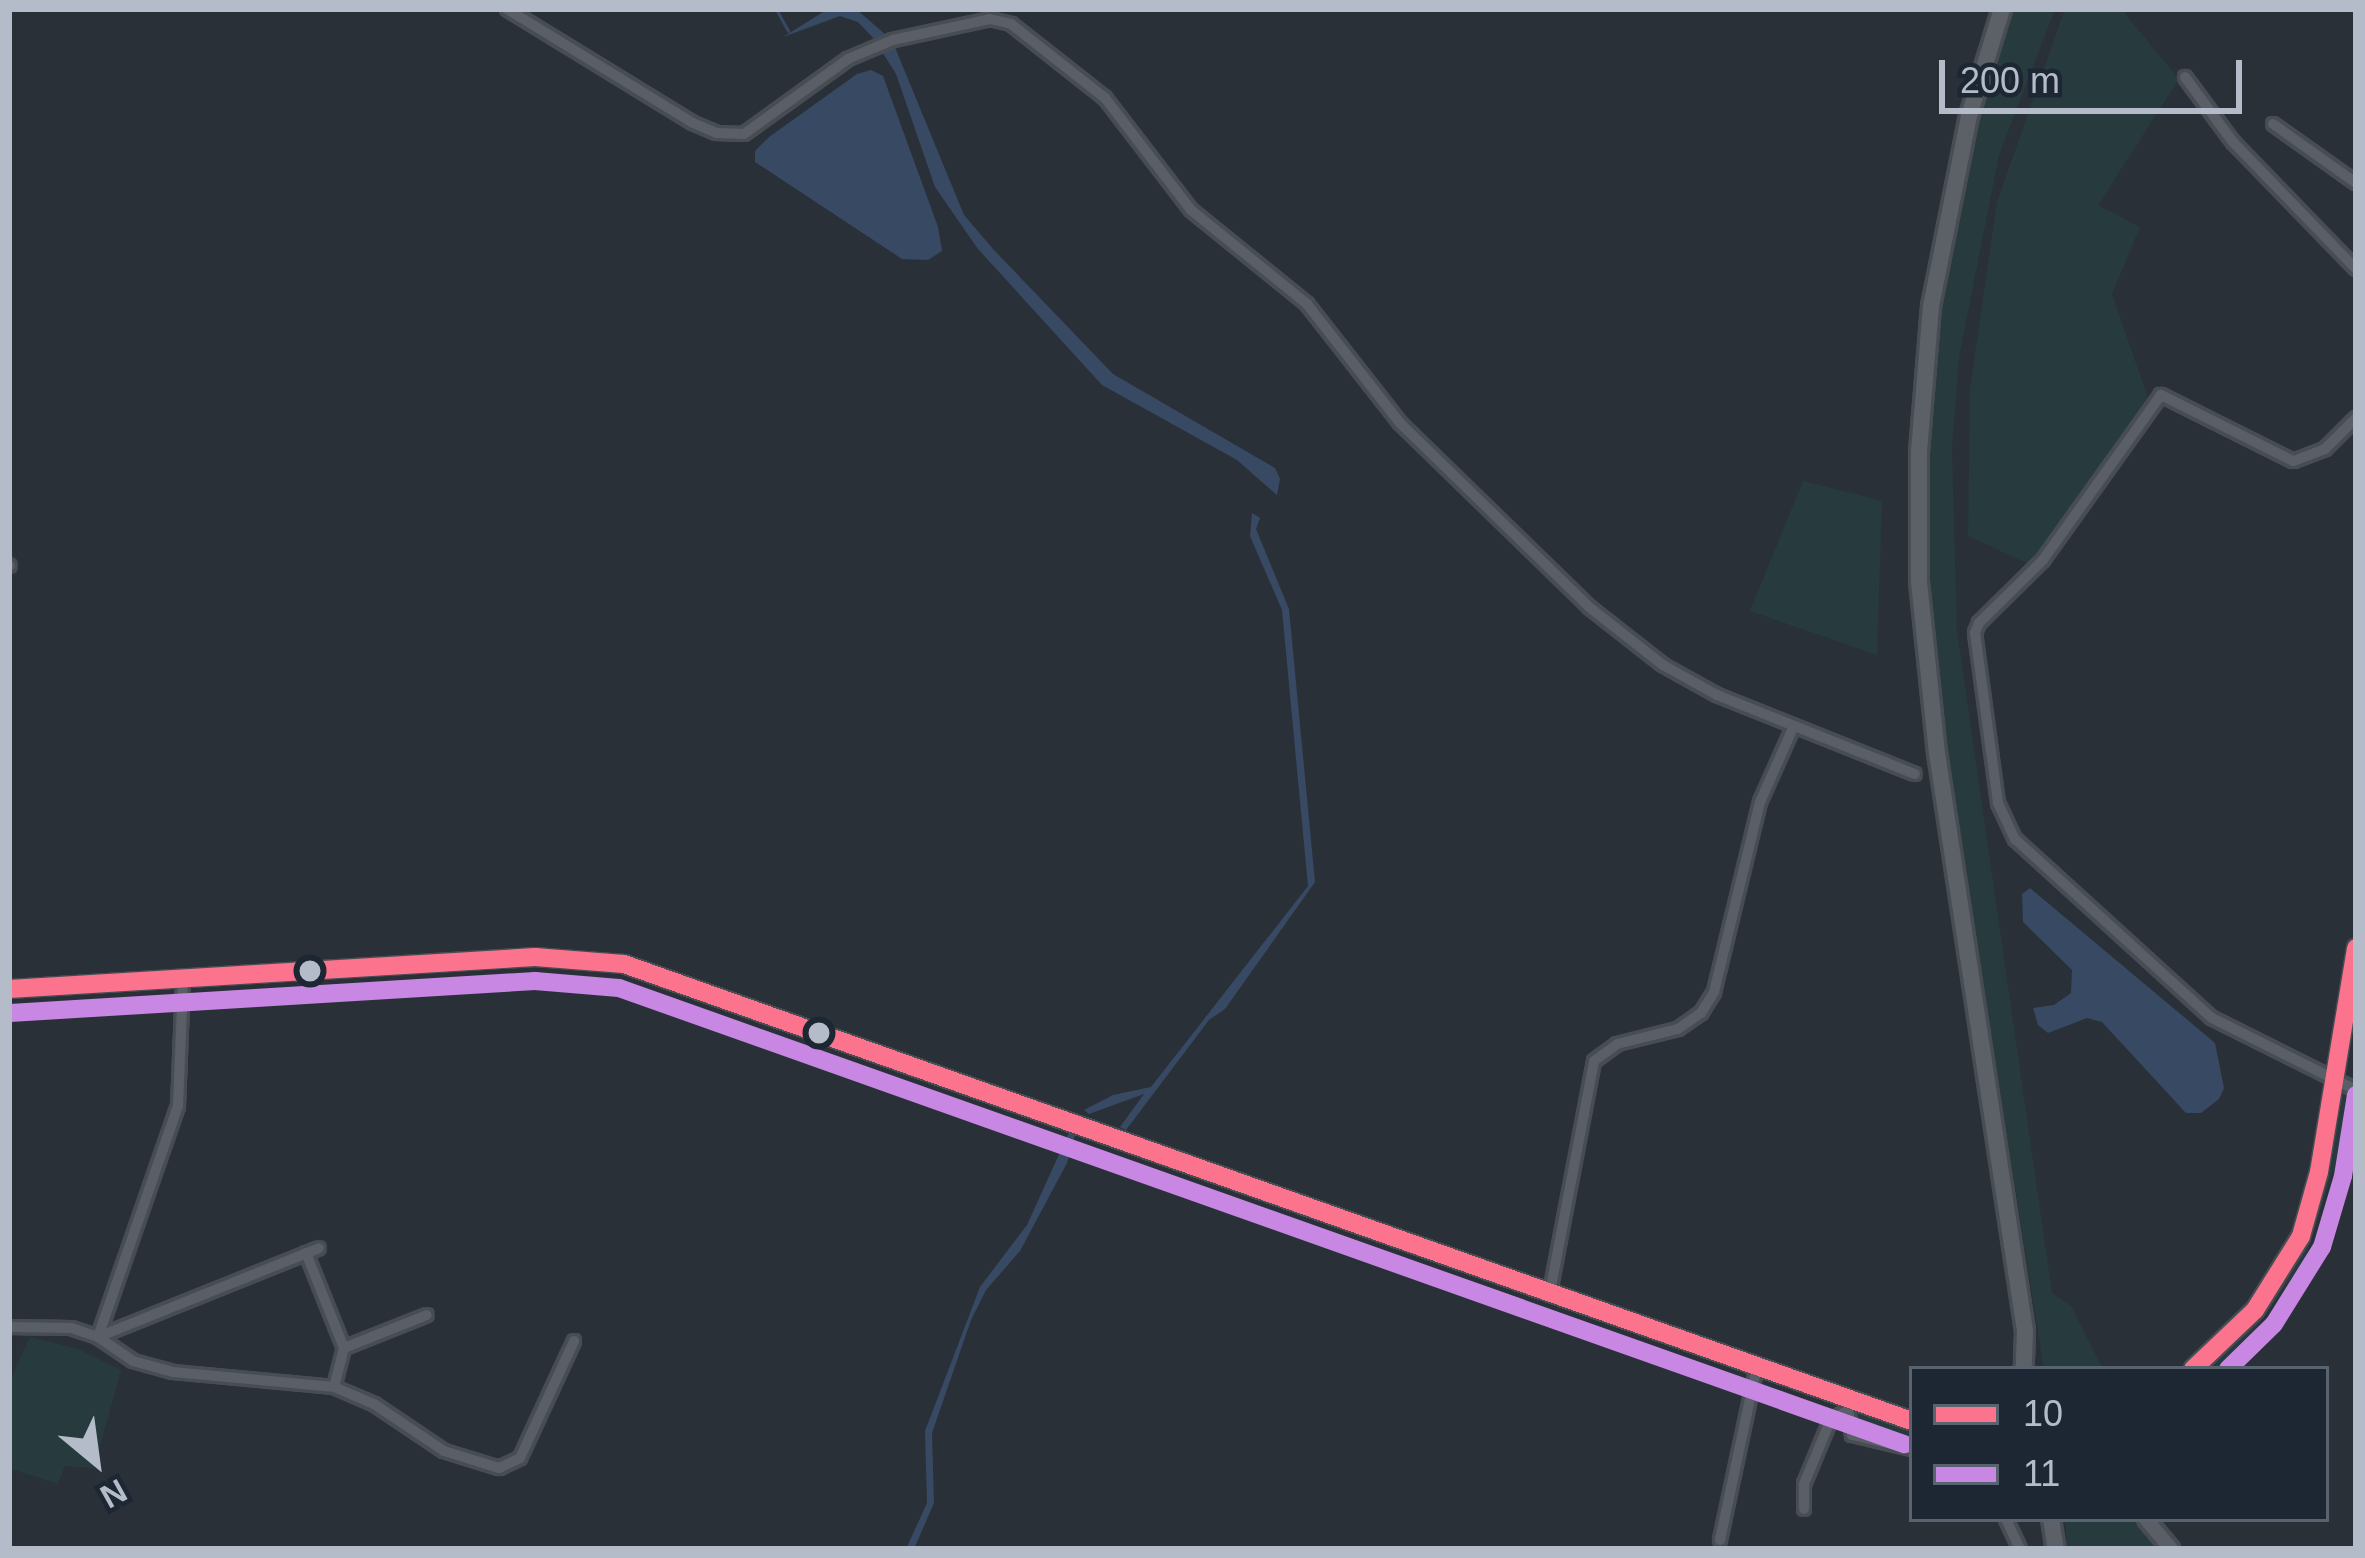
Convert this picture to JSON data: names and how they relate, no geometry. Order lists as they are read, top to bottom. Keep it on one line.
{"lines":["transit line 10","transit line 11"],"legend":["10","11"],"scale_bar":"200 m","north":"bottom right"}
